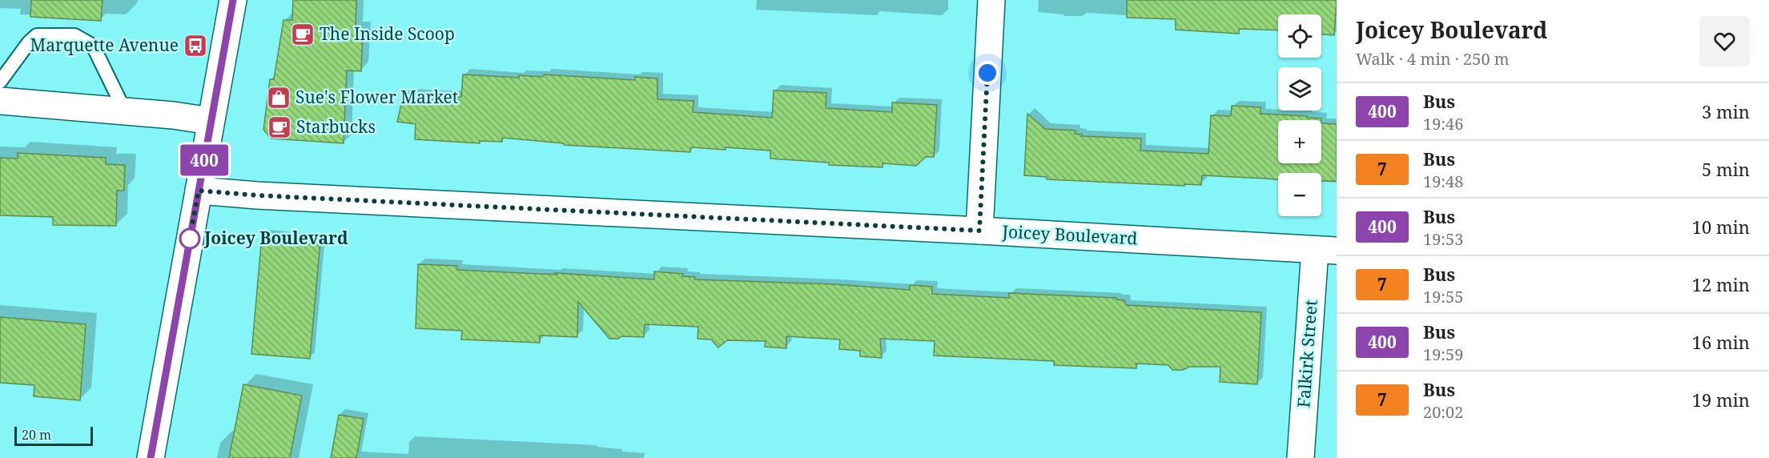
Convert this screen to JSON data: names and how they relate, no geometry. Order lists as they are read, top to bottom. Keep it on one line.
{"streets":{"street":["Joicey Boulevard","Falkirk Street"]},"crossings":[["Joicey Boulevard","Falkirk Street"]],"places":{"cafe":["The Inside Scoop","Starbucks"],"bus stop":["Marquette Avenue"],"shop":["Sue's Flower Market"],"other":["Joicey Boulevard"]},"lines":["bus line 400"],"scale_bar":"20 m","page":{"on_map":"400","heading":["Joicey Boulevard","Walk · 4 min · 250 m"],"map_buttons":["+","−"],"list":[{"mark":"400","name":"Bus","note":"19:46","value":"3 min"},{"mark":"7","name":"Bus","note":"19:48","value":"5 min"},{"mark":"400","name":"Bus","note":"19:53","value":"10 min"},{"mark":"7","name":"Bus","note":"19:55","value":"12 min"},{"mark":"400","name":"Bus","note":"19:59","value":"16 min"},{"mark":"7","name":"Bus","note":"20:02","value":"19 min"}],"scale":"20 m"}}
